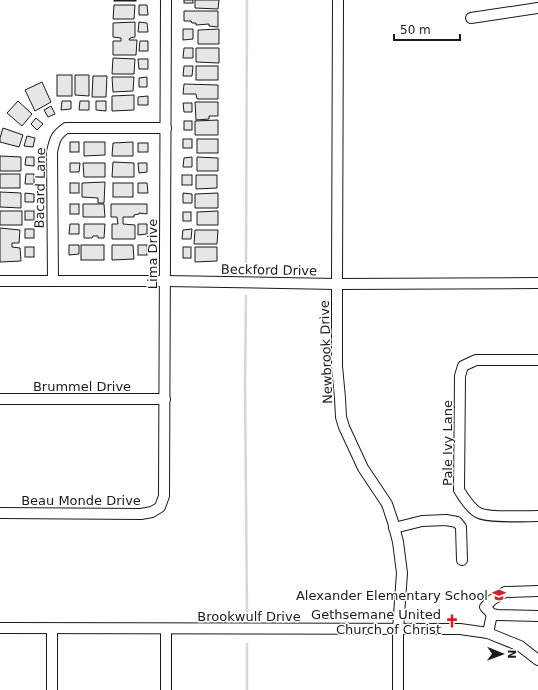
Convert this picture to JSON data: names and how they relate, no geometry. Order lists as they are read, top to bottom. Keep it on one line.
{"streets":{"street":["Bacard Lane","Lima Drive","Beckford Drive","Newbrook Drive","Brummel Drive","Pale Ivy Lane","Beau Monde Drive","Brookwulf Drive"]},"crossings":[["Bacard Lane","Lima Drive"],["Bacard Lane","Beckford Drive"],["Lima Drive","Beckford Drive"],["Lima Drive","Brummel Drive"],["Lima Drive","Beau Monde Drive"],["Beckford Drive","Newbrook Drive"],["Newbrook Drive","Brookwulf Drive"]],"places":{"school or university":["Alexander Elementary School"],"church":["Gethsemane United Church of Christ"]},"scale_bar":"50 m","north":"right"}
